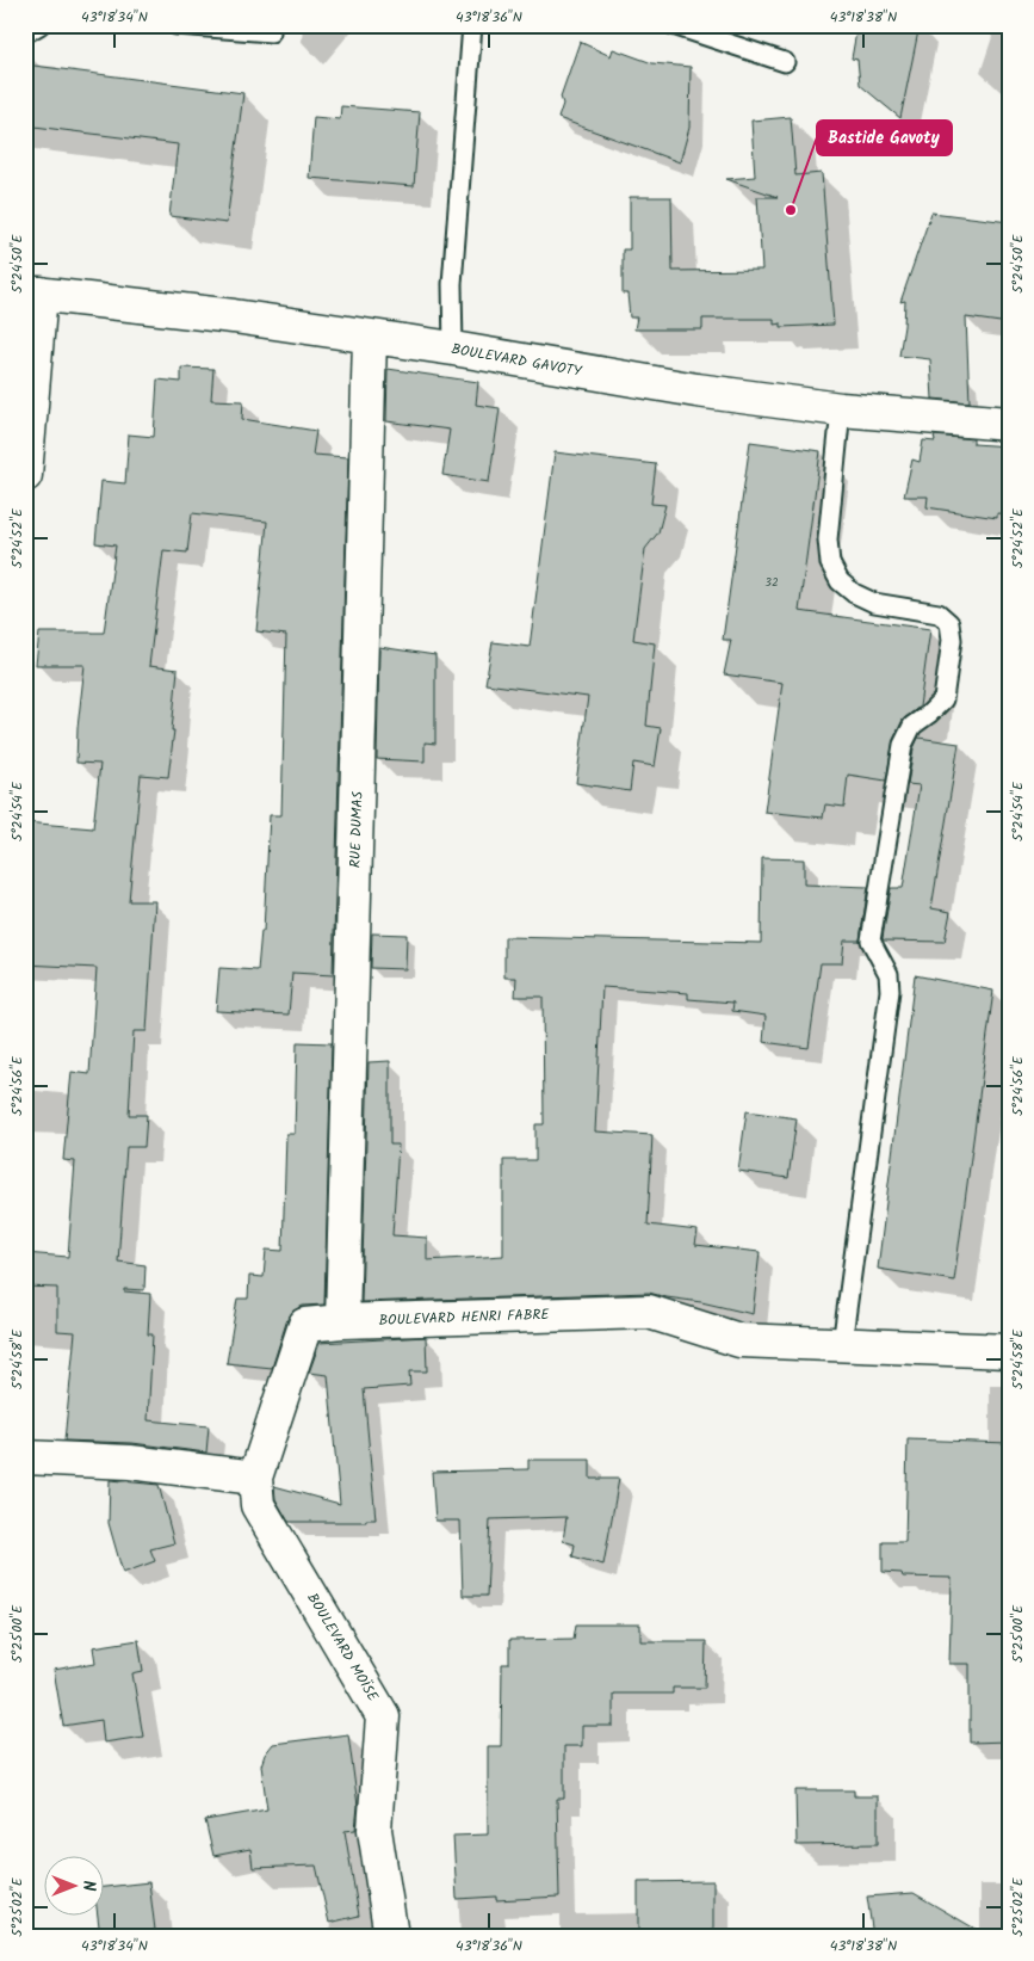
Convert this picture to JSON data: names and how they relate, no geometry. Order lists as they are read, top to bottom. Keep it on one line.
{"streets":{"street":["BOULEVARD GAVOTY","RUE DUMAS","BOULEVARD HENRI FABRE","BOULEVARD MOÏSE"]},"crossings":[["BOULEVARD GAVOTY","RUE DUMAS"],["RUE DUMAS","BOULEVARD HENRI FABRE"],["BOULEVARD HENRI FABRE","BOULEVARD MOÏSE"]],"places":["Bastide Gavoty"],"house_numbers":["32"],"north":"right","coordinates":["43°18'34\"N","43°18'36\"N","43°18'38\"N","5°24'50\"E","5°24'52\"E","5°24'54\"E","5°24'56\"E","5°24'58\"E","5°25'00\"E","5°25'02\"E"]}
